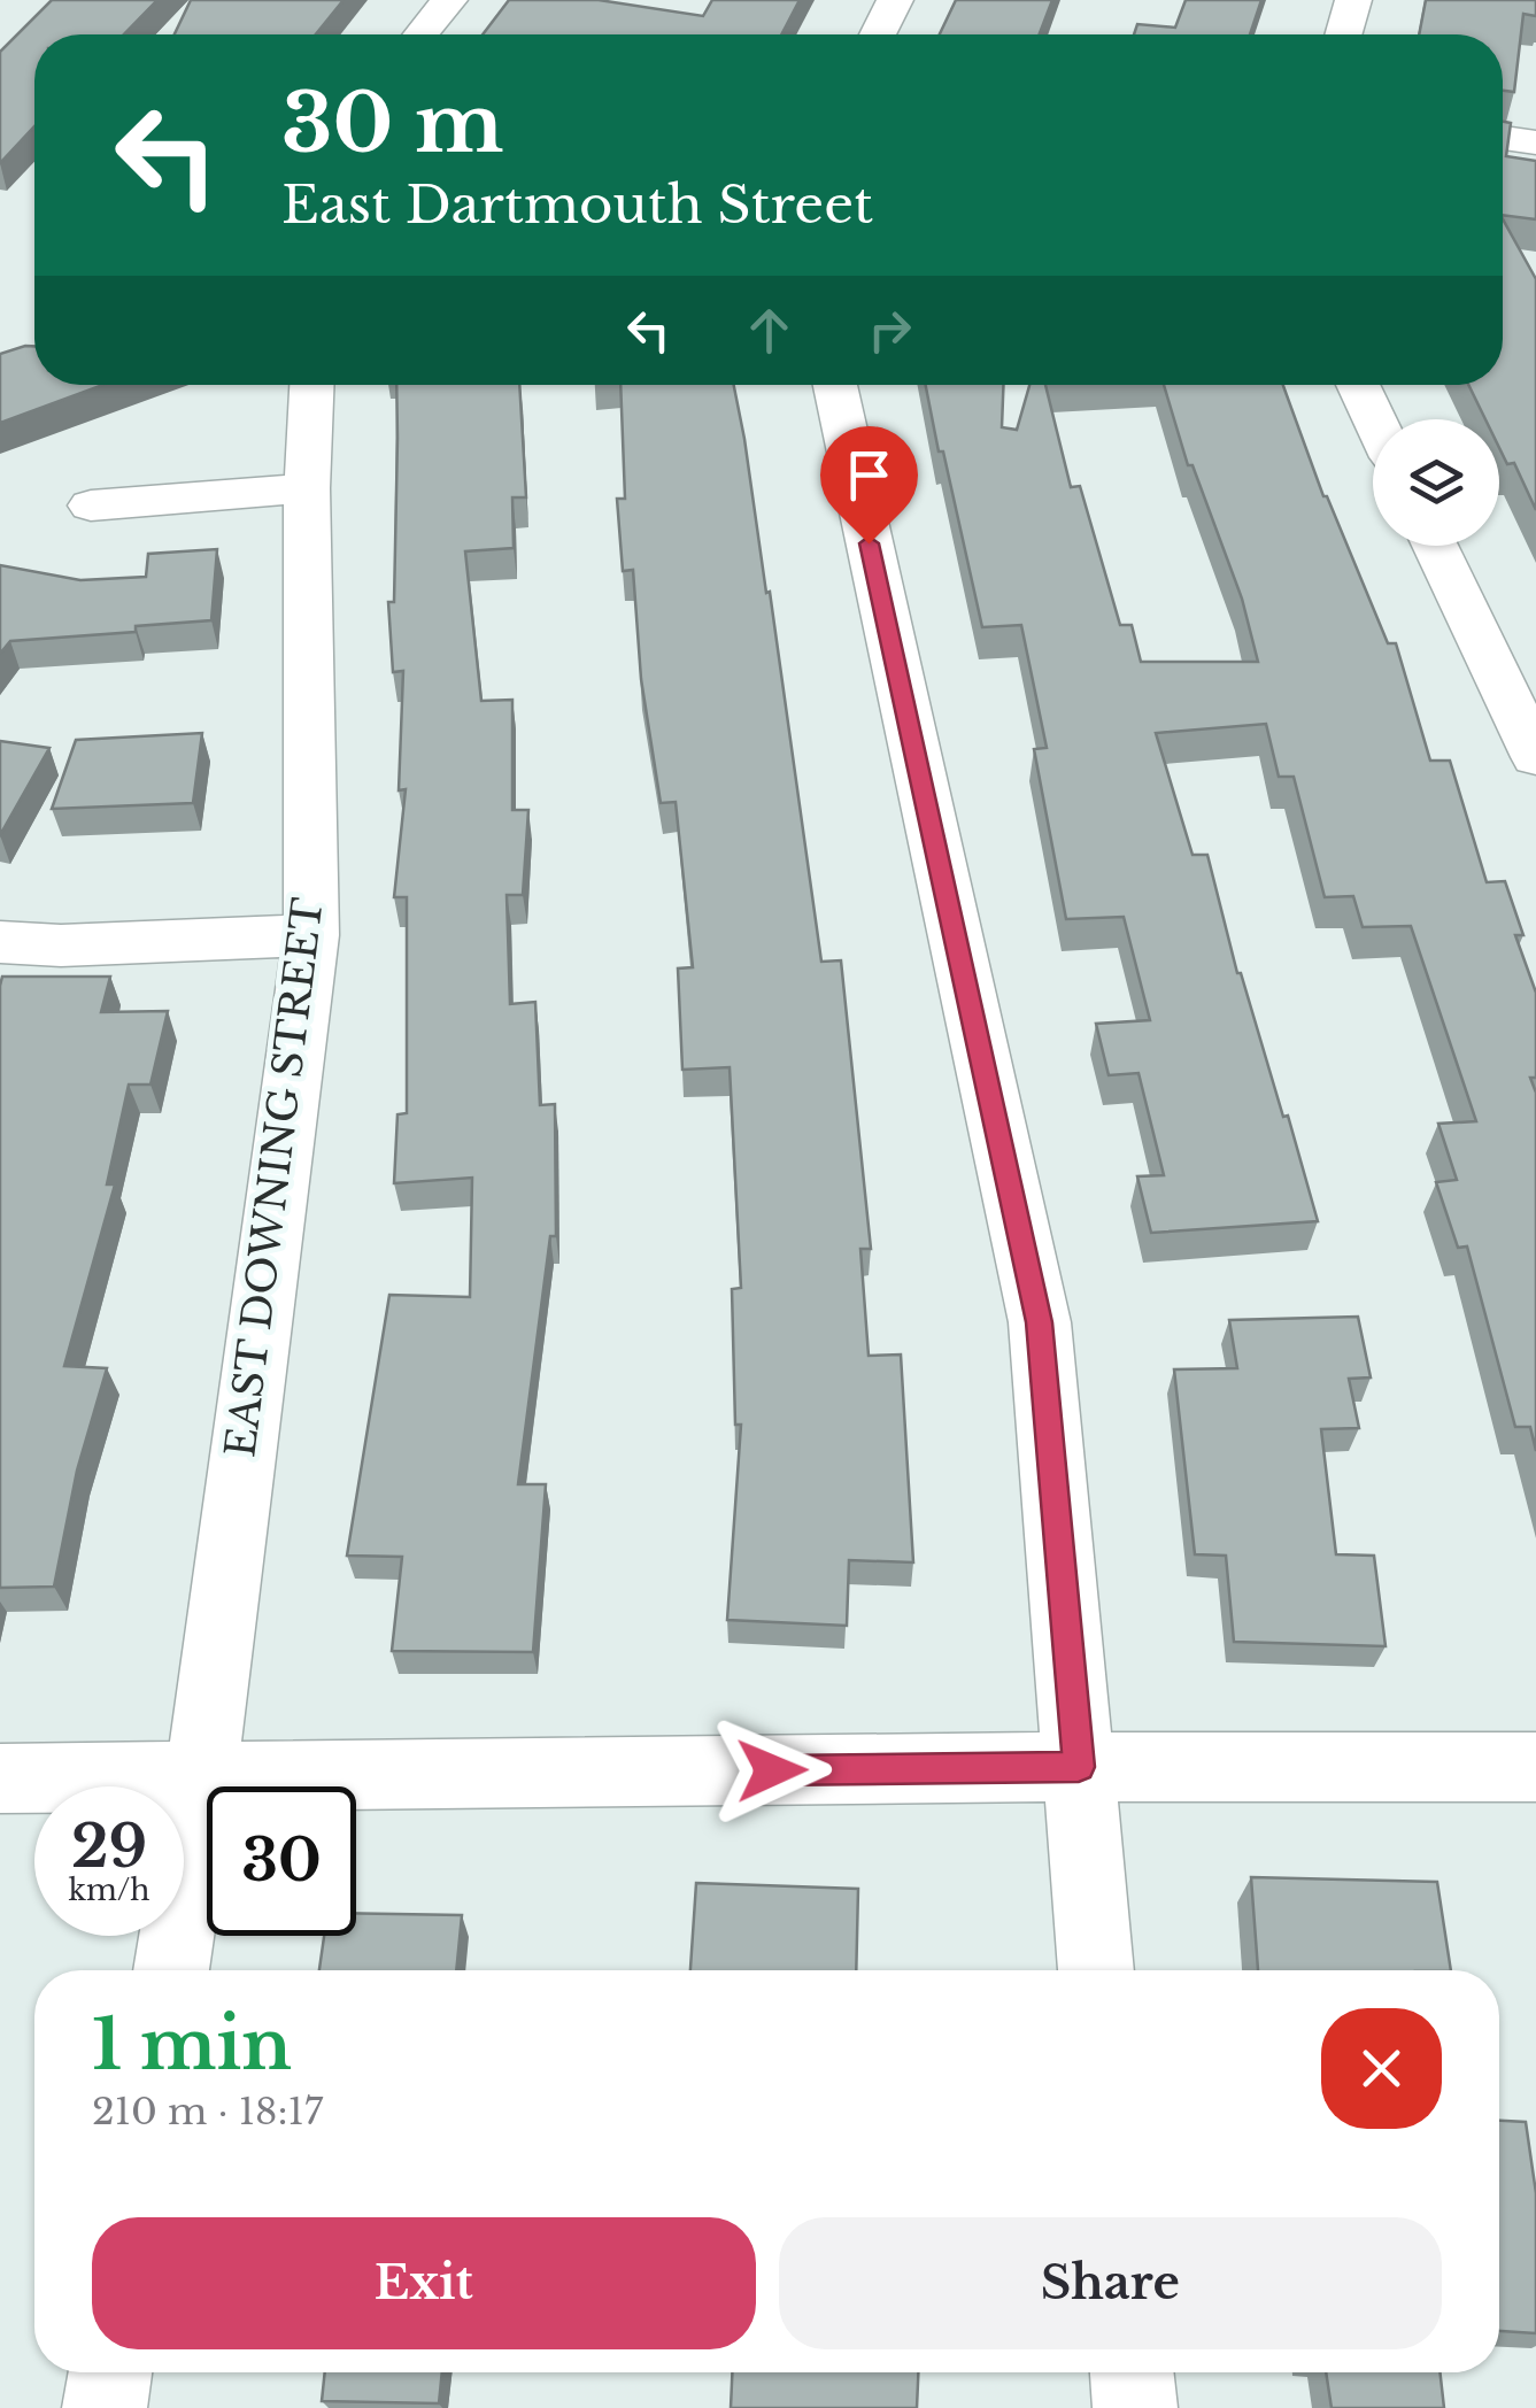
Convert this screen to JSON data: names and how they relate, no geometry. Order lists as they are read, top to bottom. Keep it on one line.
{"streets":{"street":["EAST DOWNING STREET"]},"page":{"turn":["30 m","East Dartmouth Street"],"speed":"29 km/h","limit":"30","heading":["1 min","210 m · 18:17"],"buttons":["Exit","Share"]}}
